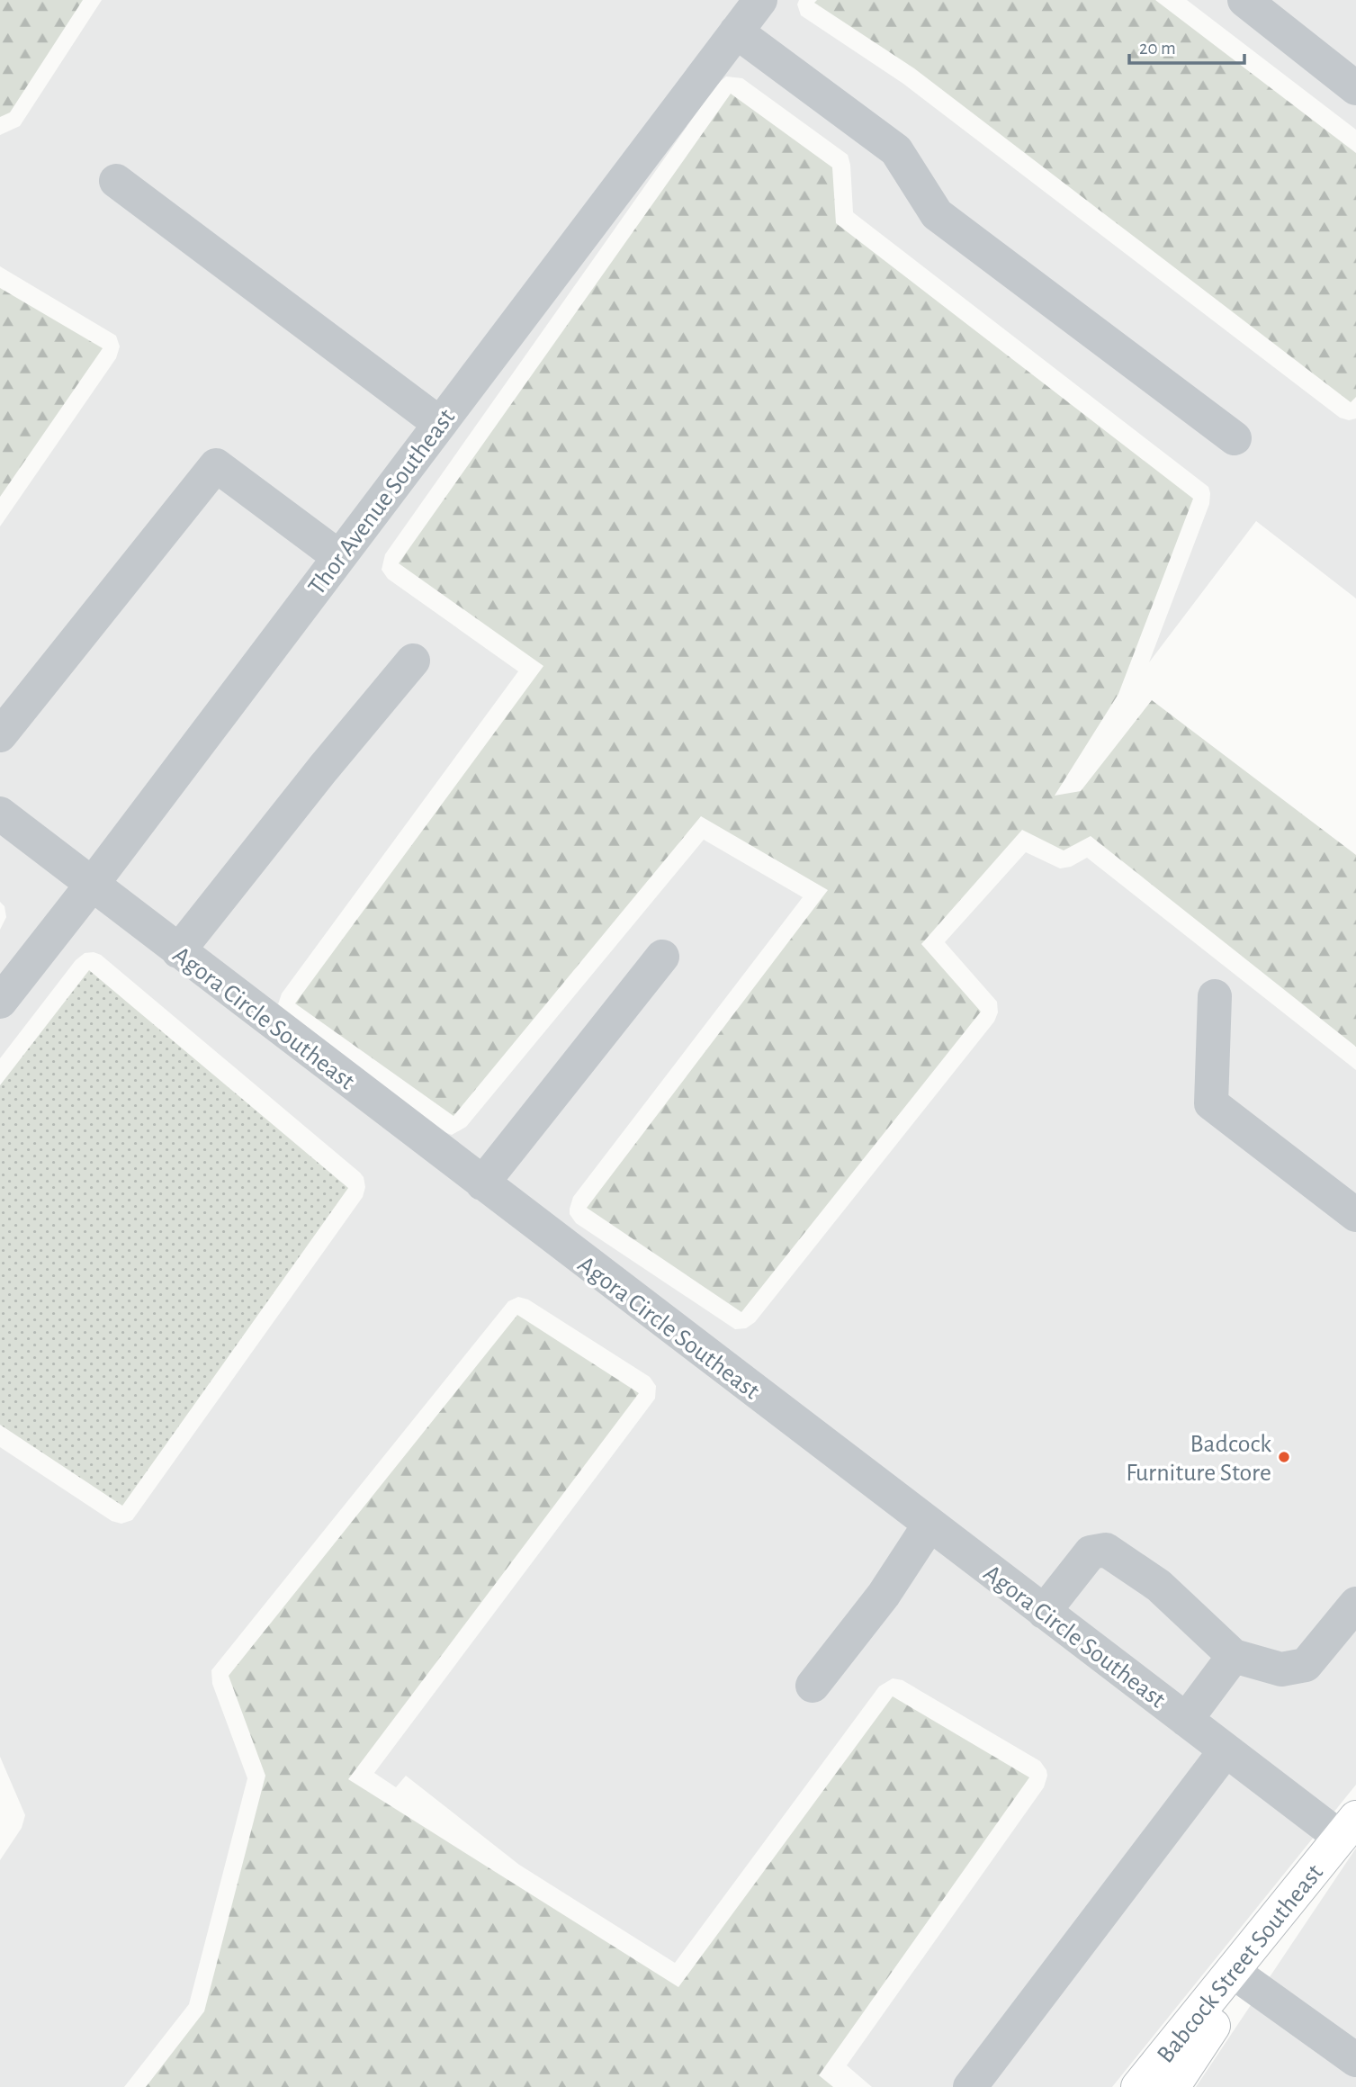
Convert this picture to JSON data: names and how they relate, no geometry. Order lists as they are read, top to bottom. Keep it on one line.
{"streets":{"main road":["Babcock Street Southeast"],"street":["Thor Avenue Southeast","Agora Circle Southeast"]},"crossings":[["Thor Avenue Southeast","Agora Circle Southeast"],["Agora Circle Southeast","Babcock Street Southeast"]],"places":["Badcock Furniture Store"],"scale_bar":"20 m"}
